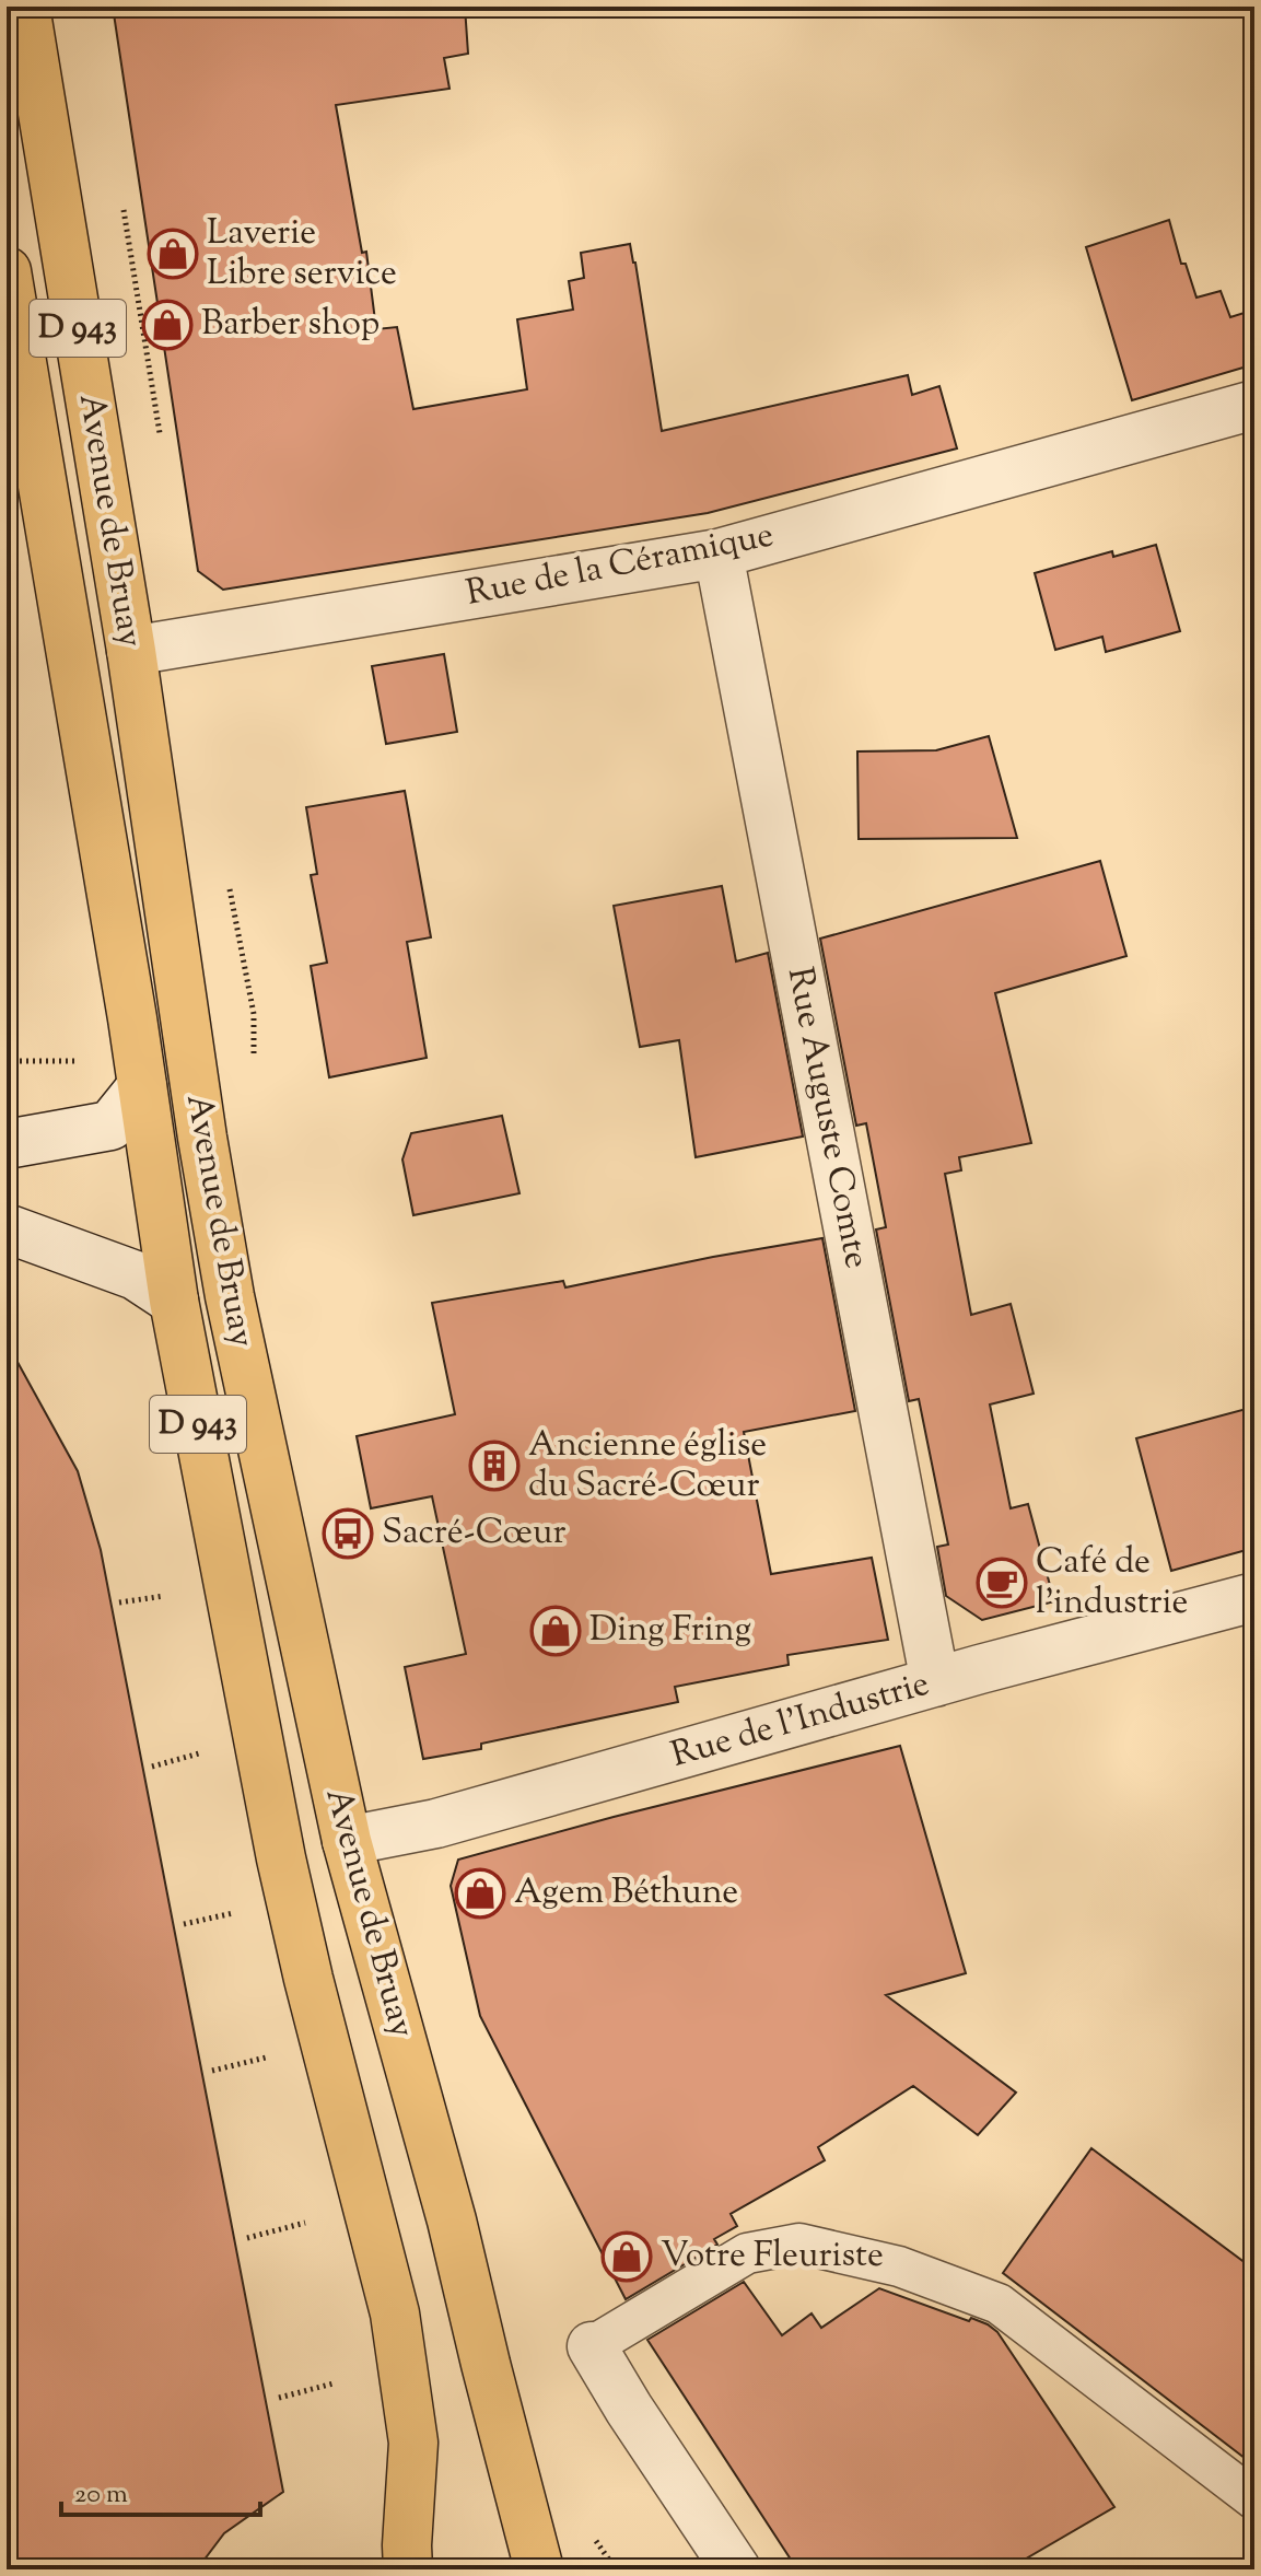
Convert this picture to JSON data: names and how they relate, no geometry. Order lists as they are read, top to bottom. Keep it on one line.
{"streets":{"main road":["D 943","Avenue de Bruay"],"street":["Rue de la Céramique","Rue Auguste Comte","Rue de l'Industrie"]},"crossings":[["Avenue de Bruay","Rue de la Céramique"],["Avenue de Bruay","Rue de l'Industrie"],["Rue de la Céramique","Rue Auguste Comte"],["Rue Auguste Comte","Rue de l'Industrie"]],"places":{"shop":["Laverie Libre service","Barber shop","Ding Fring","Agem Béthune","Votre Fleuriste"],"building":["Ancienne église du Sacré-Cœur"],"bus stop":["Sacré-Cœur"],"cafe":["Café de l'industrie"]},"scale_bar":"20 m"}
